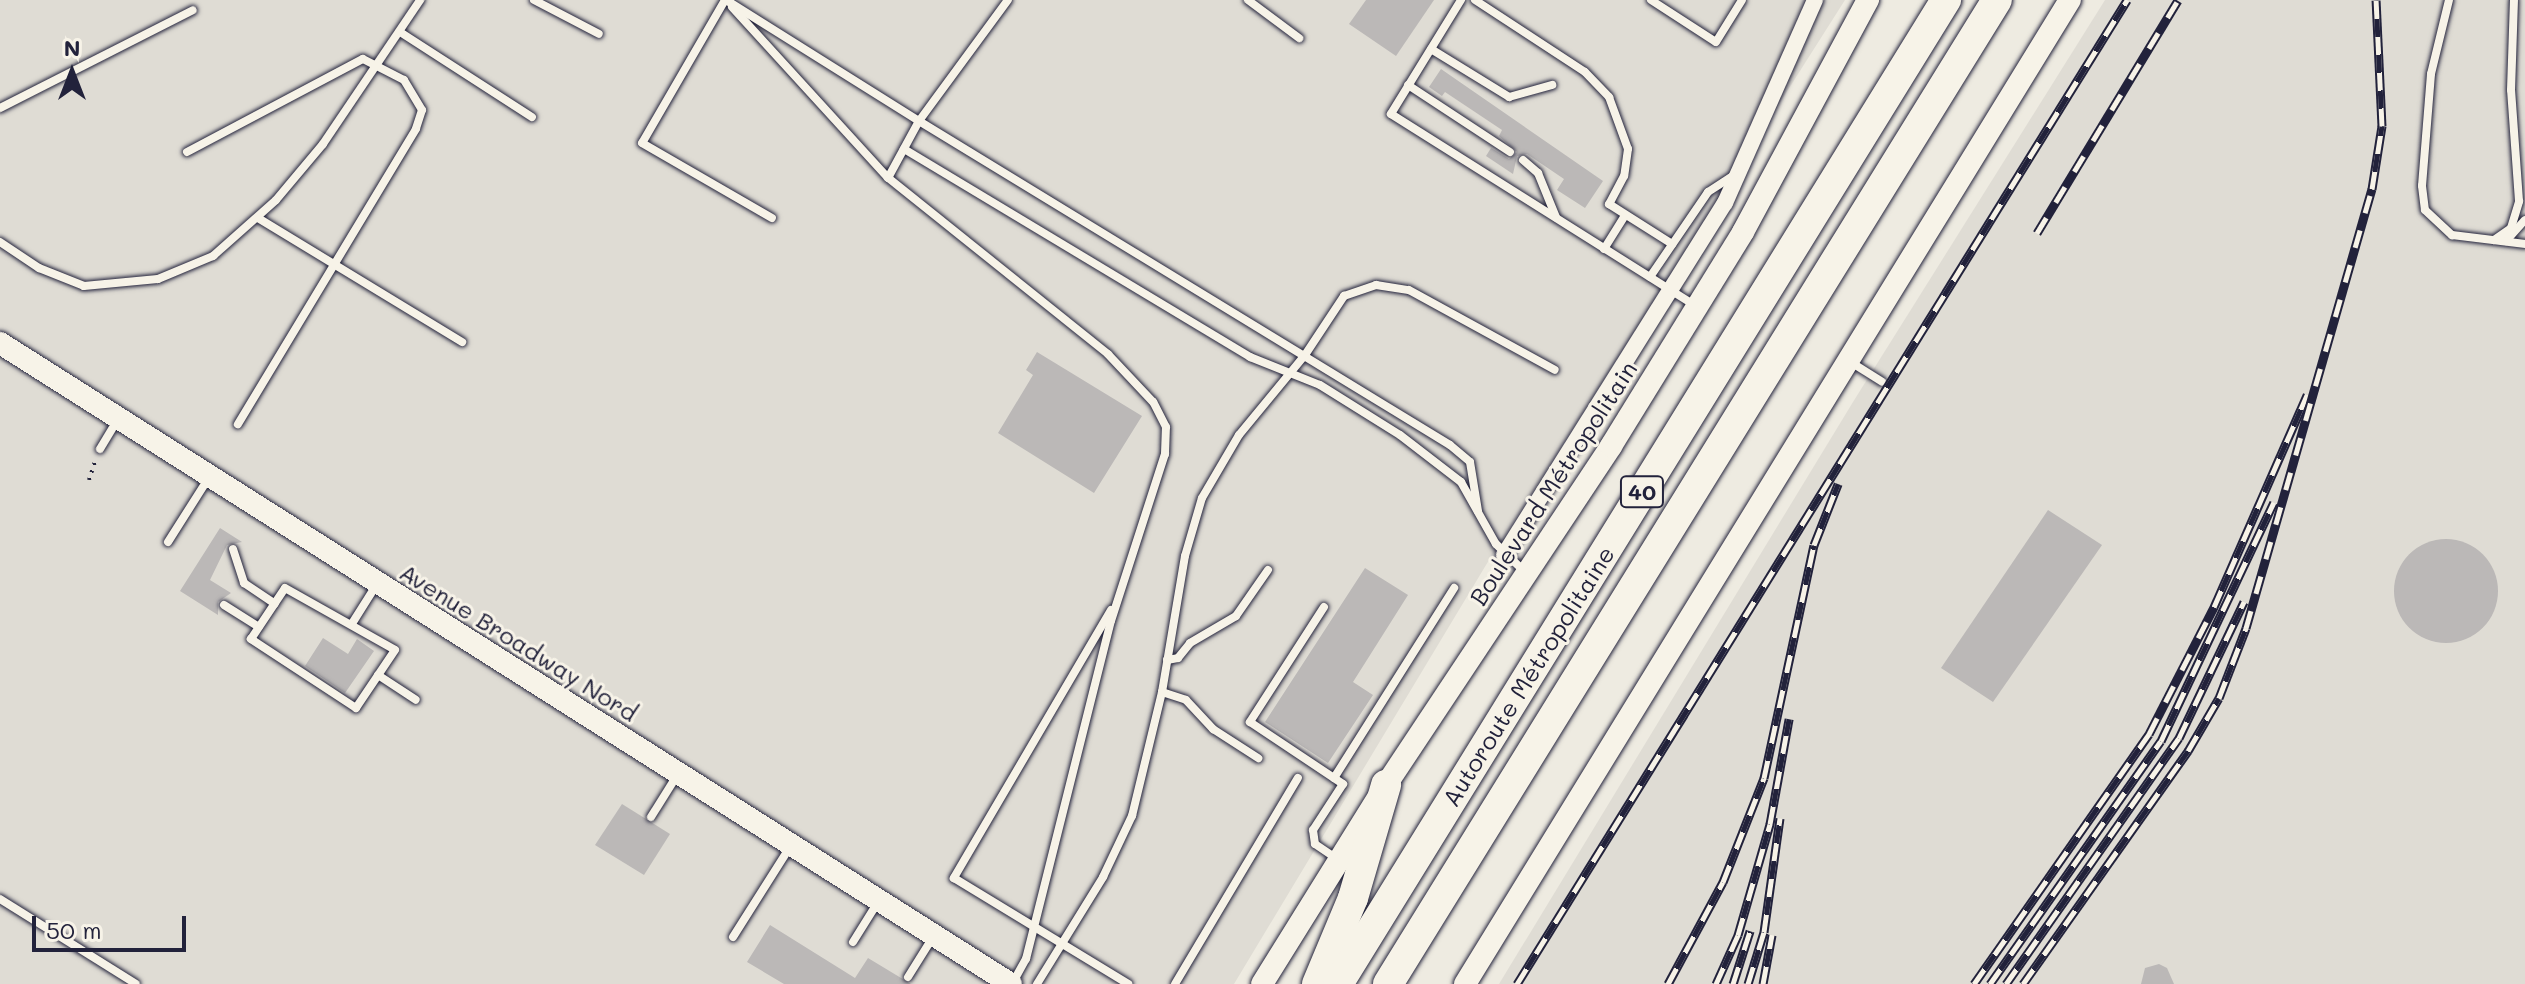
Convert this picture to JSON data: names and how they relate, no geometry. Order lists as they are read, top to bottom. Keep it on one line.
{"streets":{"highway":["40","Autoroute Métropolitaine"],"main road":["Boulevard Métropolitain","Avenue Broadway Nord"]},"scale_bar":"50 m","north":"top"}
